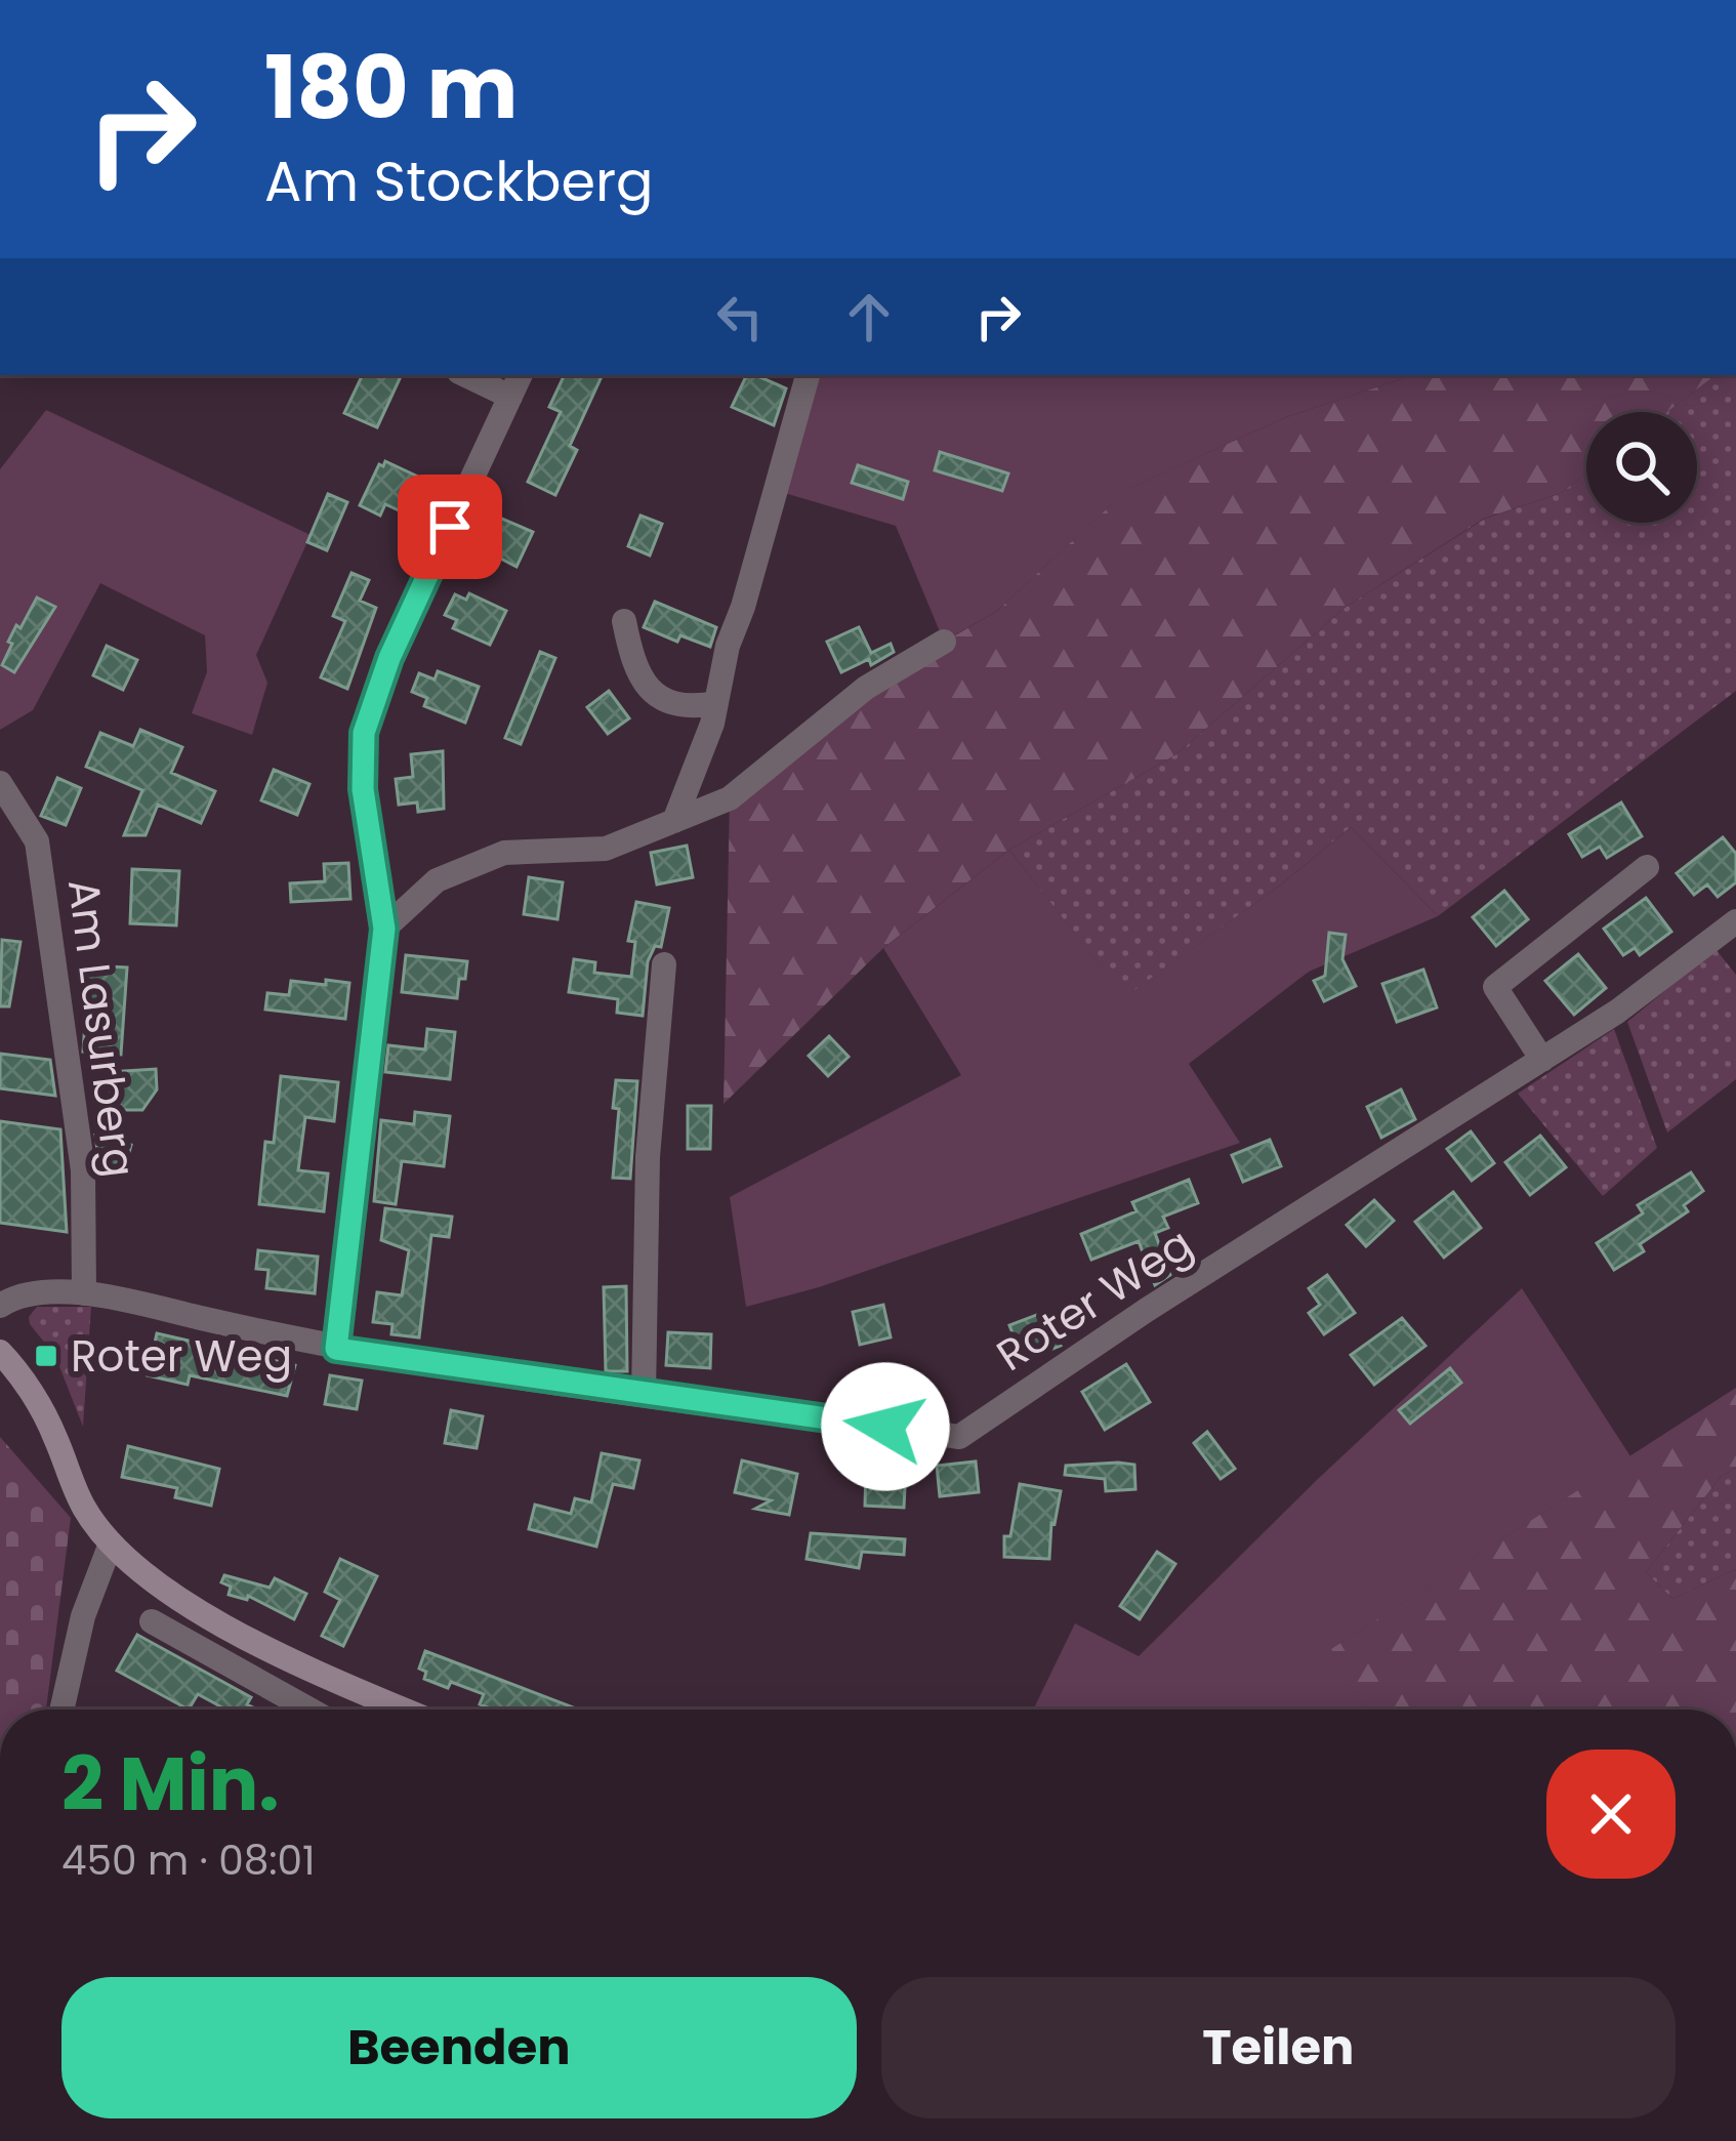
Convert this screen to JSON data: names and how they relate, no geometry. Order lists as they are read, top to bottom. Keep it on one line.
{"streets":{"street":["Am Lasurberg","Roter Weg"]},"crossings":[["Am Lasurberg","Roter Weg"]],"places":{"transit":["Roter Weg"]},"page":{"turn":["180 m","Am Stockberg"],"heading":["2 Min.","450 m · 08:01"],"buttons":["Beenden","Teilen"]}}
